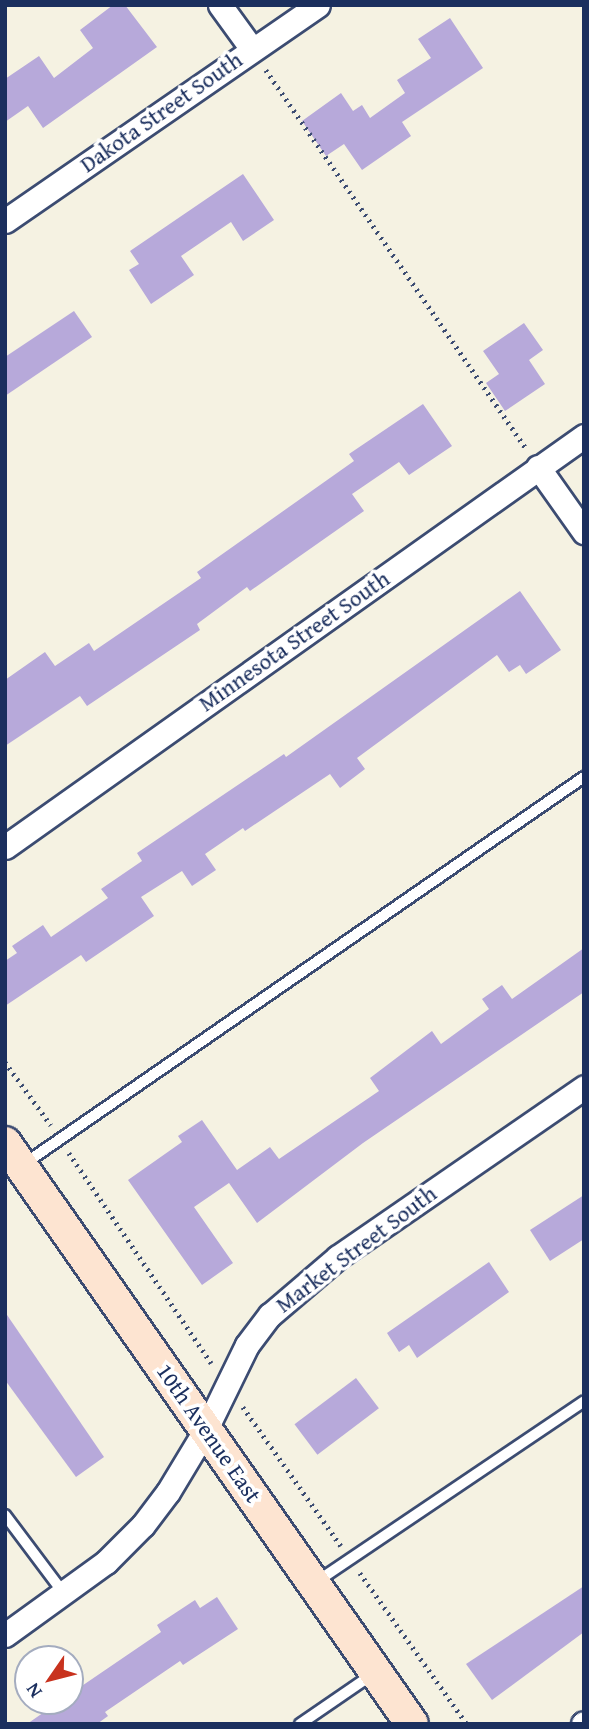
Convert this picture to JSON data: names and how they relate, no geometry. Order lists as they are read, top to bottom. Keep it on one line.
{"streets":{"main road":["10th Avenue East"],"street":["Dakota Street South","Minnesota Street South","Market Street South"]},"crossings":[["Market Street South","10th Avenue East"]],"north":"bottom left"}
